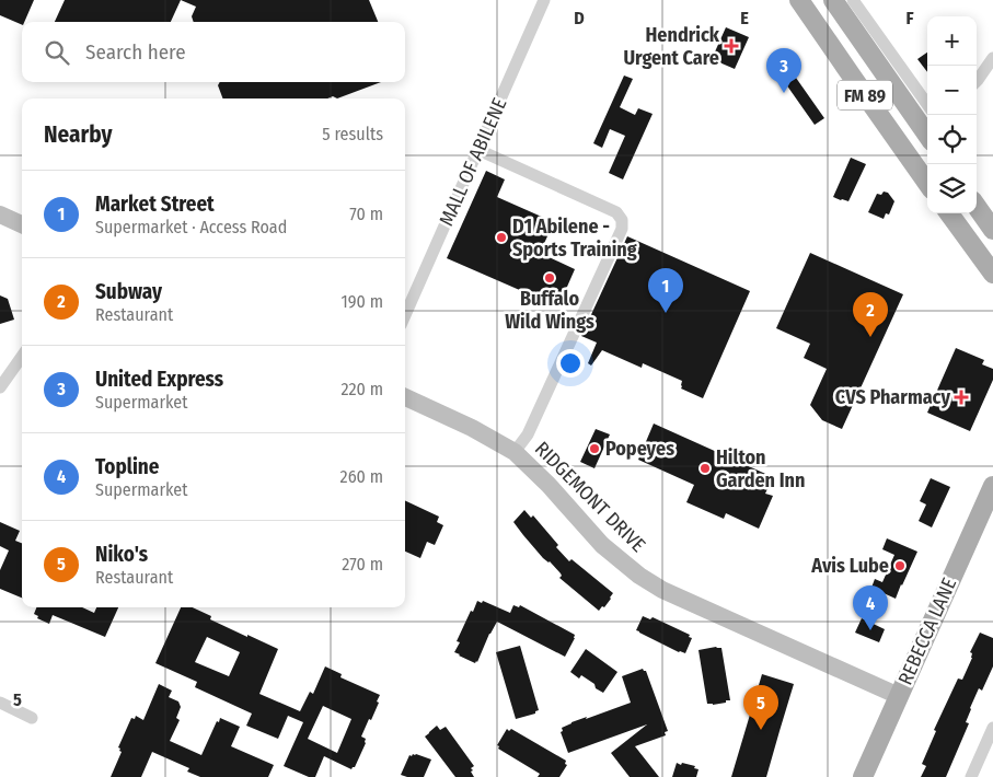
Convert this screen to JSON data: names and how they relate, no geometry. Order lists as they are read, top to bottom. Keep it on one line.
{"streets":{"main road":["FM 89","REBECCA LANE"],"street":["MALL OF ABILENE","RIDGEMONT DRIVE"]},"crossings":[["RIDGEMONT DRIVE","REBECCA LANE"]],"places":{"health":["Hendrick Urgent Care","CVS Pharmacy"],"other":["D1 Abilene - Sports Training","Buffalo Wild Wings","Popeyes","Hilton Garden Inn","Avis Lube"]},"page":{"map_buttons":["+","−"],"search":"Search here","pins":["3","1","2","4","5"],"heading":["Nearby","5 results"],"list":[{"mark":"1","name":"Market Street","note":"Supermarket · Access Road","value":"70 m"},{"mark":"2","name":"Subway","note":"Restaurant","value":"190 m"},{"mark":"3","name":"United Express","note":"Supermarket","value":"220 m"},{"mark":"4","name":"Topline","note":"Supermarket","value":"260 m"},{"mark":"5","name":"Niko's","note":"Restaurant","value":"270 m"}]},"grid":{"columns":["D","E","F"],"rows":["5"]}}
